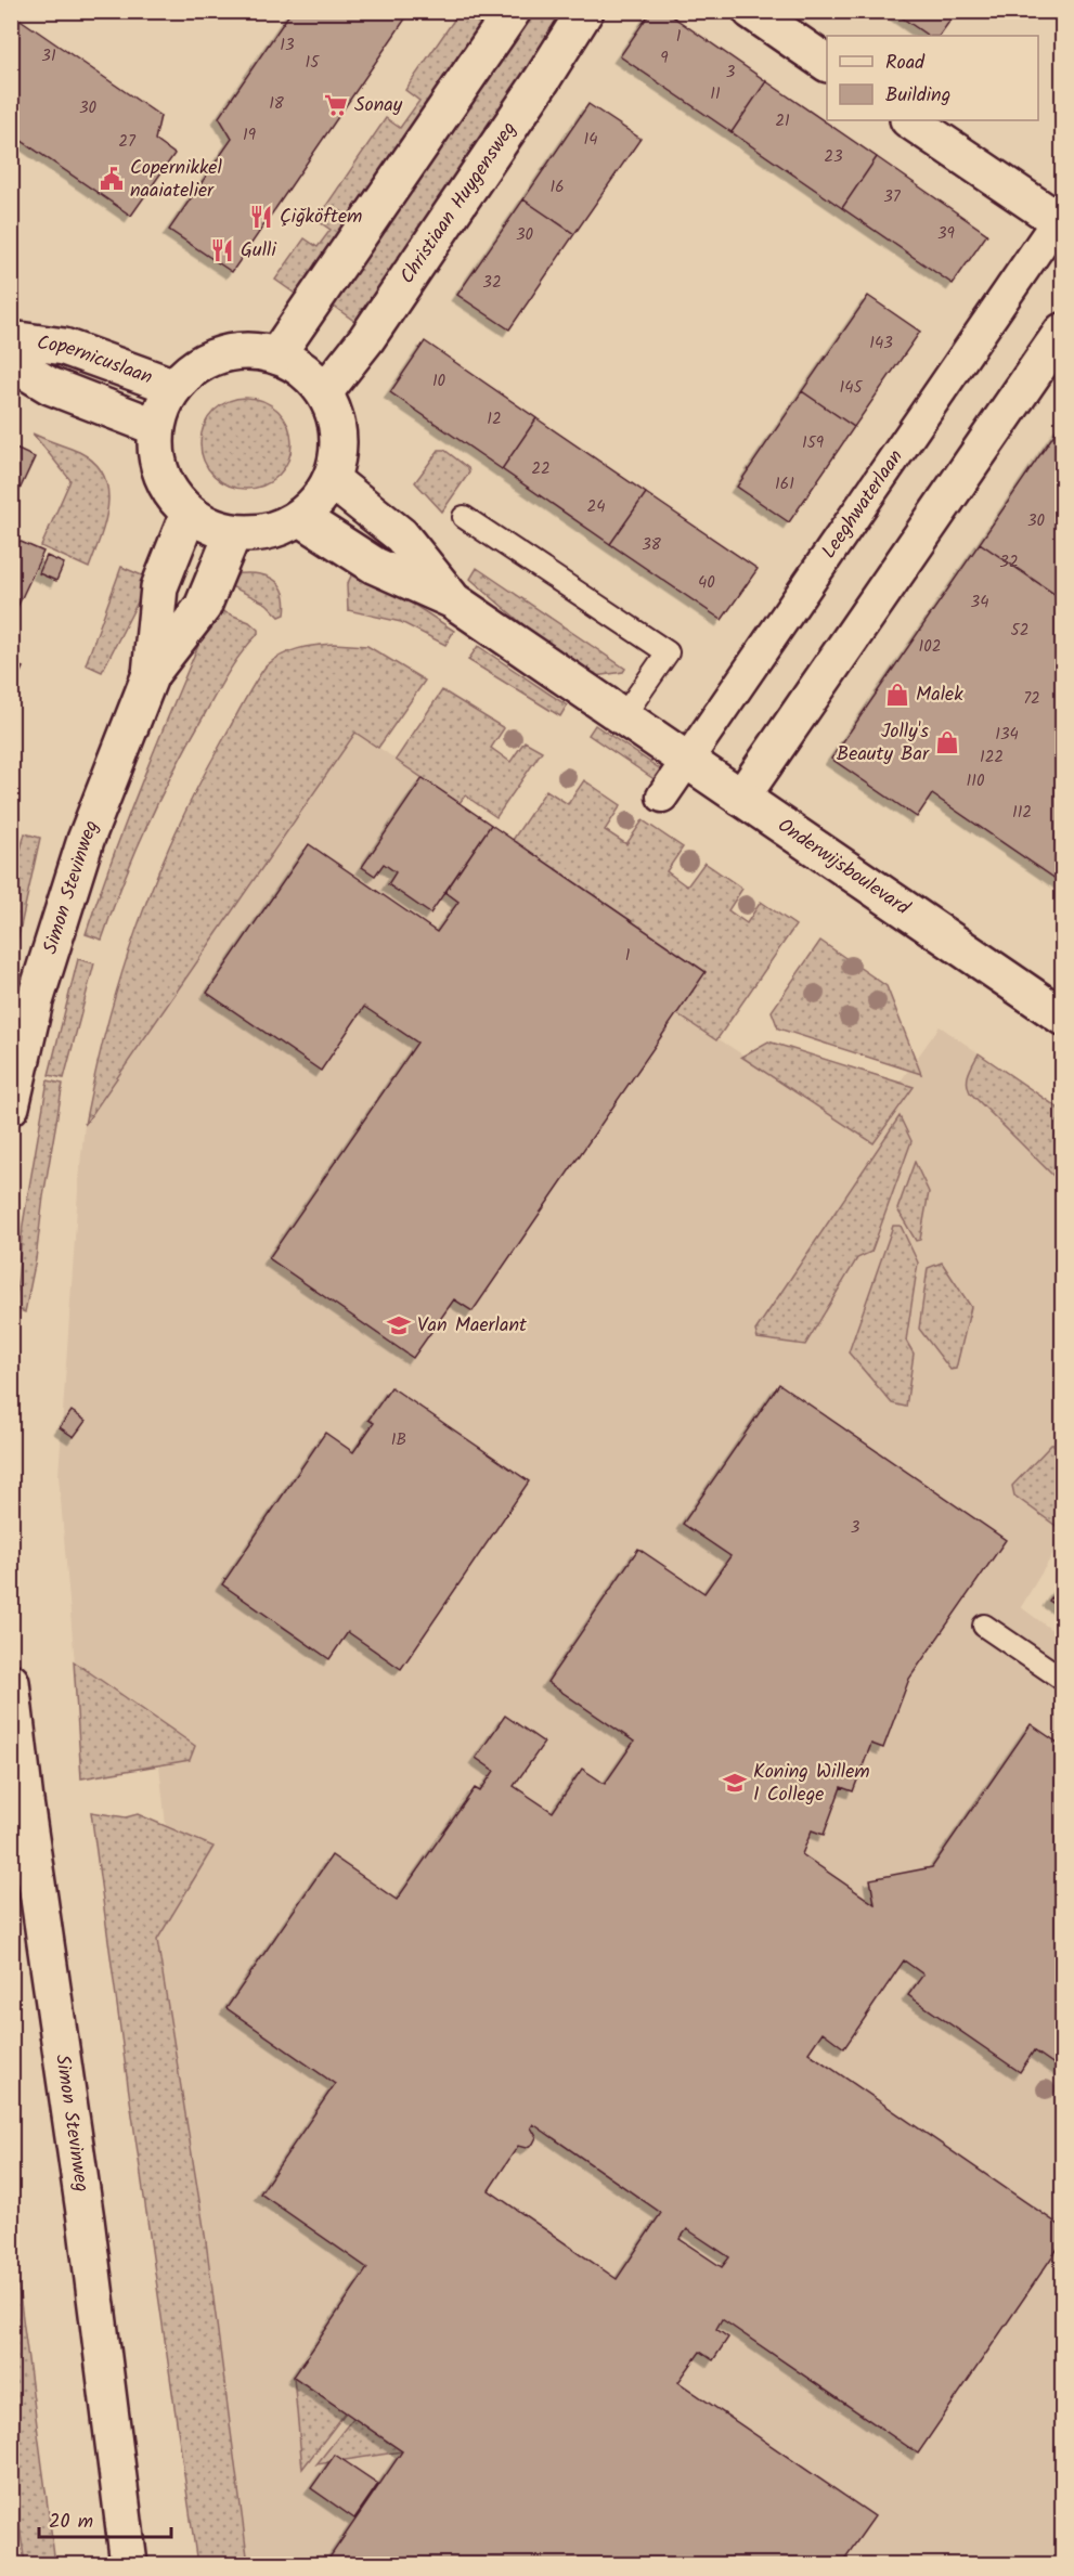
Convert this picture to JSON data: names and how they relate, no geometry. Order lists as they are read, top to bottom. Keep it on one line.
{"streets":{"street":["Christiaan Huygensweg","Copernicuslaan","Leeghwaterlaan","Onderwijsboulevard","Simon Stevinweg"]},"crossings":[["Christiaan Huygensweg","Copernicuslaan"],["Christiaan Huygensweg","Onderwijsboulevard"],["Christiaan Huygensweg","Simon Stevinweg"],["Copernicuslaan","Onderwijsboulevard"],["Copernicuslaan","Simon Stevinweg"],["Leeghwaterlaan","Onderwijsboulevard"],["Onderwijsboulevard","Simon Stevinweg"]],"places":{"supermarket":["Sonay"],"public building":["Copernikkel naaiatelier"],"restaurant":["Çiğköftem","Gulli"],"shop":["Malek","Jolly's Beauty Bar"],"school or university":["Van Maerlant","Koning Willem I College"]},"house_numbers":["1","13","31","9","15","3","11","18","30","21","19","14","27","23","16","37","39","30","32","143","10","145","12","159","22","161","24","30","38","32","40","34","52","102","72","134","122","110","112","1","1B","3"],"legend":["Road","Building"],"scale_bar":"20 m"}
